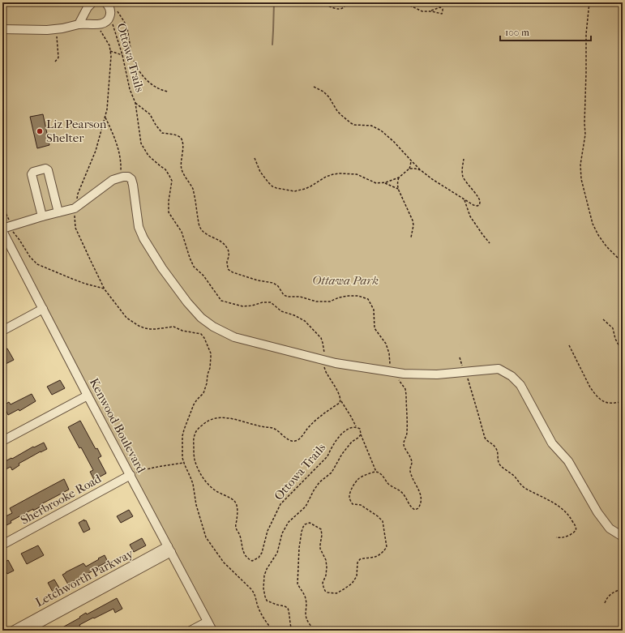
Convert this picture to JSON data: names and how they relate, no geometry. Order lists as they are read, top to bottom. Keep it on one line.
{"streets":{"street":["Kenwood Boulevard","Sherbrooke Road","Letchworth Parkway"],"path":["Ottowa Trails"]},"crossings":[["Kenwood Boulevard","Sherbrooke Road"],["Kenwood Boulevard","Letchworth Parkway"]],"parks":["Ottawa Park"],"places":["Liz Pearson Shelter"],"scale_bar":"100 m"}
